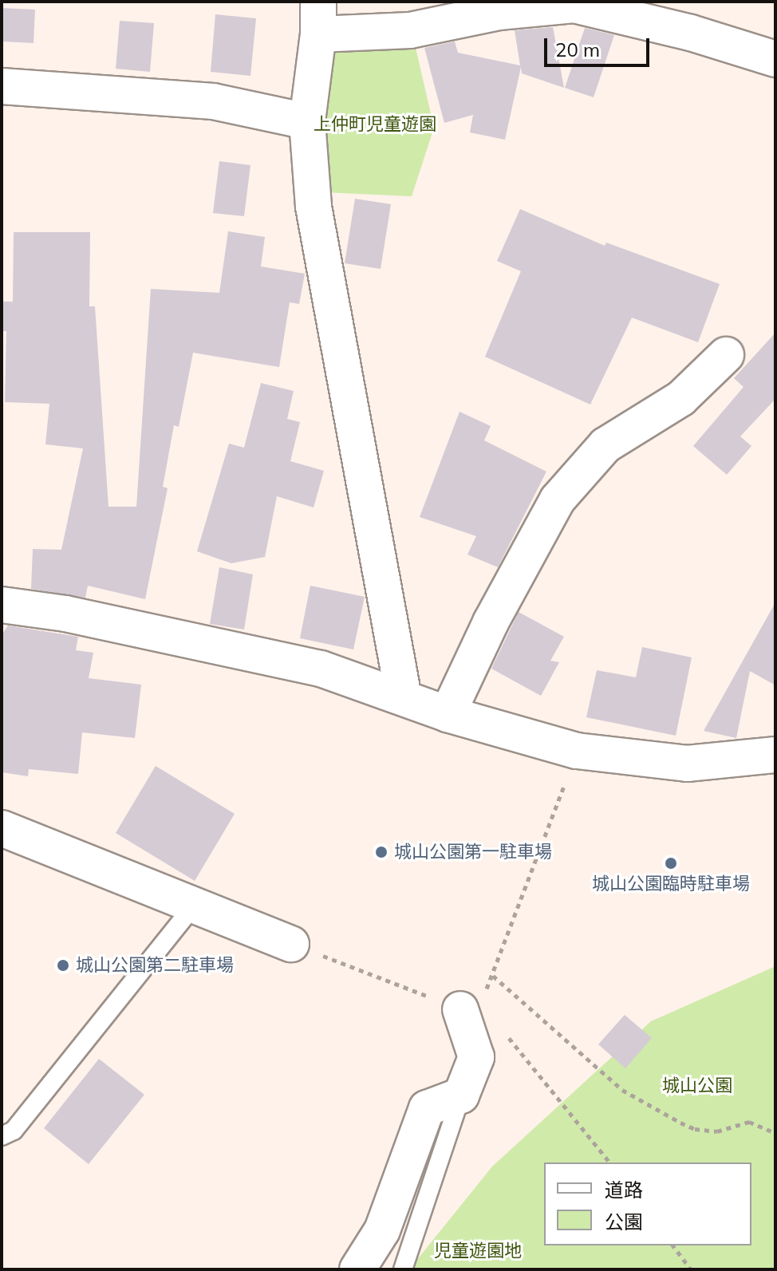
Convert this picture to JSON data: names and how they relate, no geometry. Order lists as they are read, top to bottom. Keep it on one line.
{"parks":["上仲町児童遊園","城山公園","児童遊園地"],"places":["城山公園第一駐車場","城山公園臨時駐車場","城山公園第二駐車場"],"legend":["道路","公園"],"scale_bar":"20 m"}
